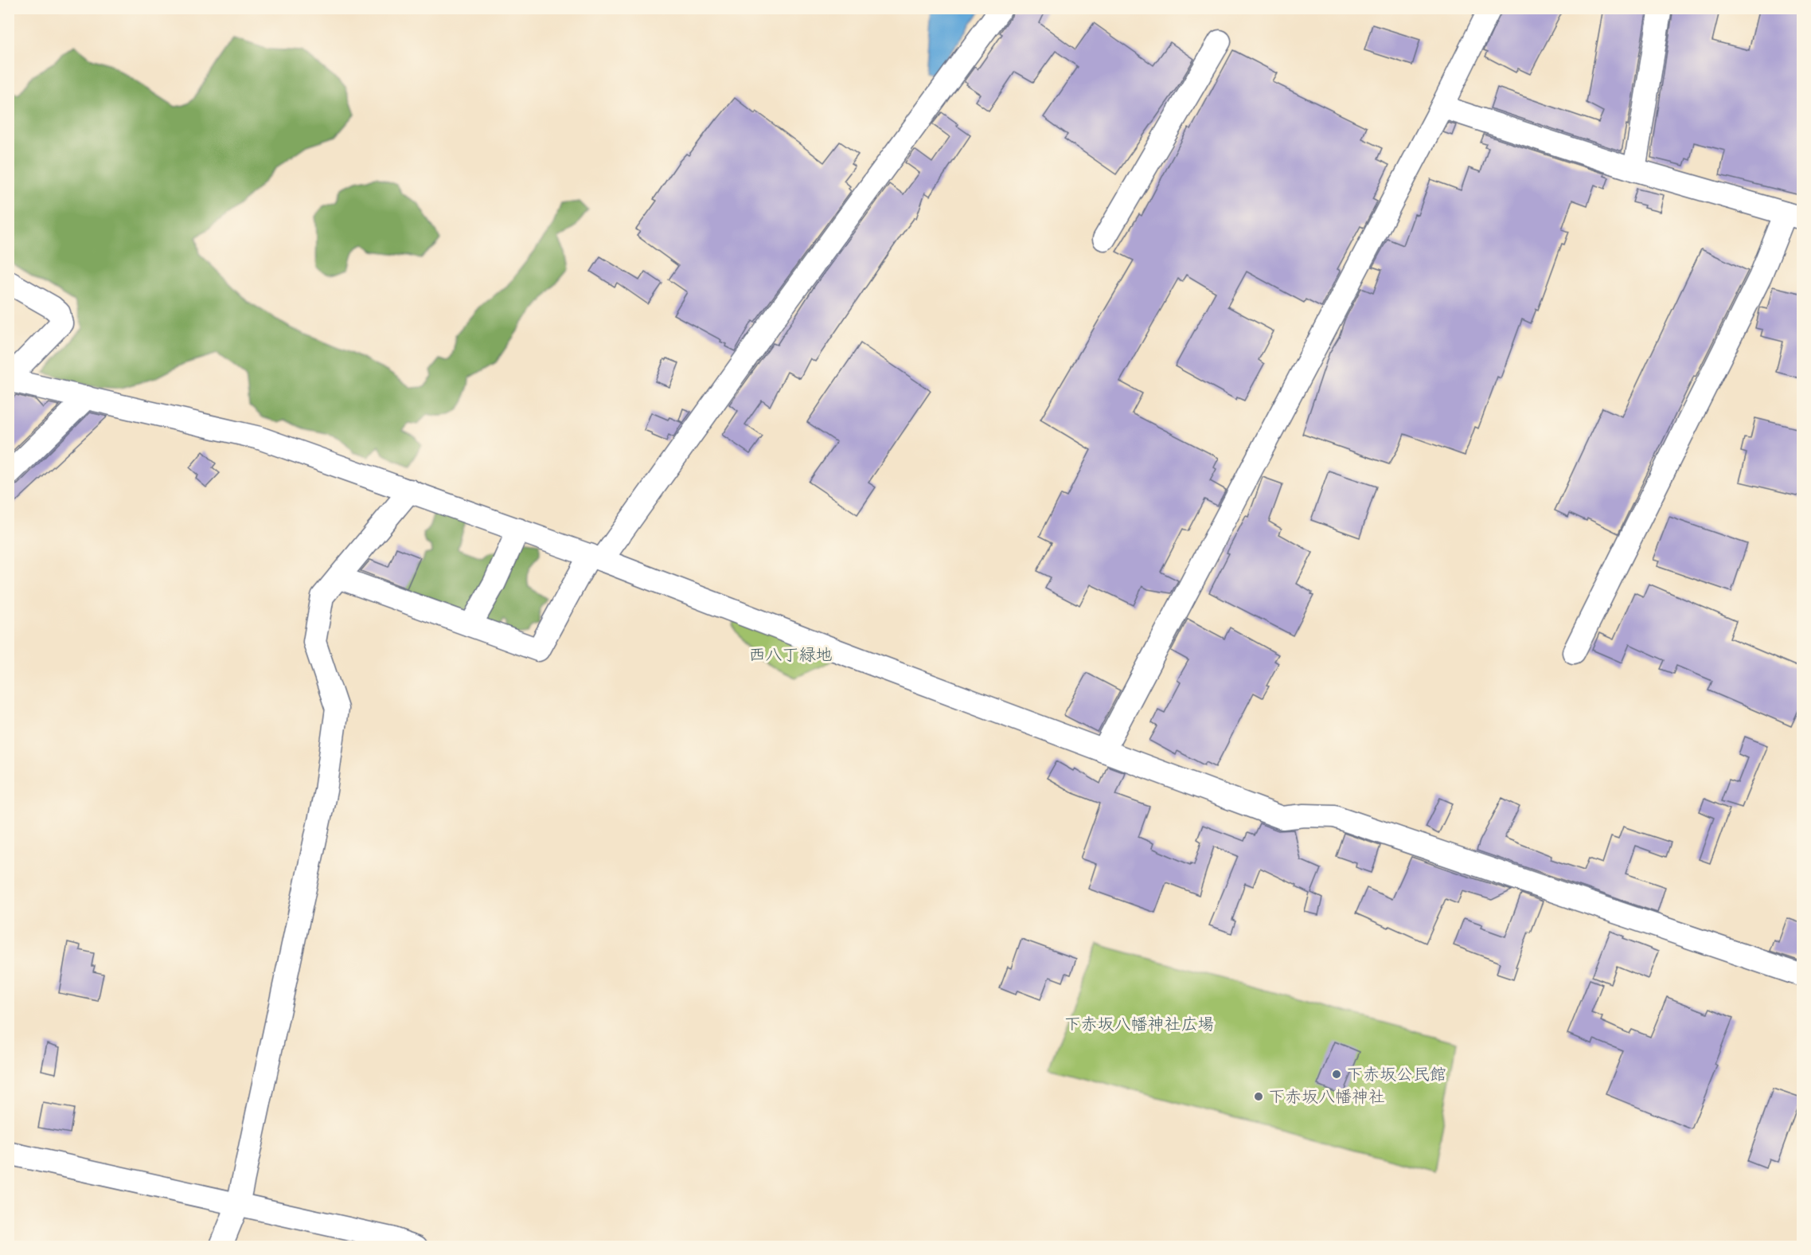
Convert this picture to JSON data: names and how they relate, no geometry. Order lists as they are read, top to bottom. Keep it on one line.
{"parks":["西八丁緑地","下赤坂八幡神社広場"],"places":["下赤坂公民館","下赤坂八幡神社"]}
